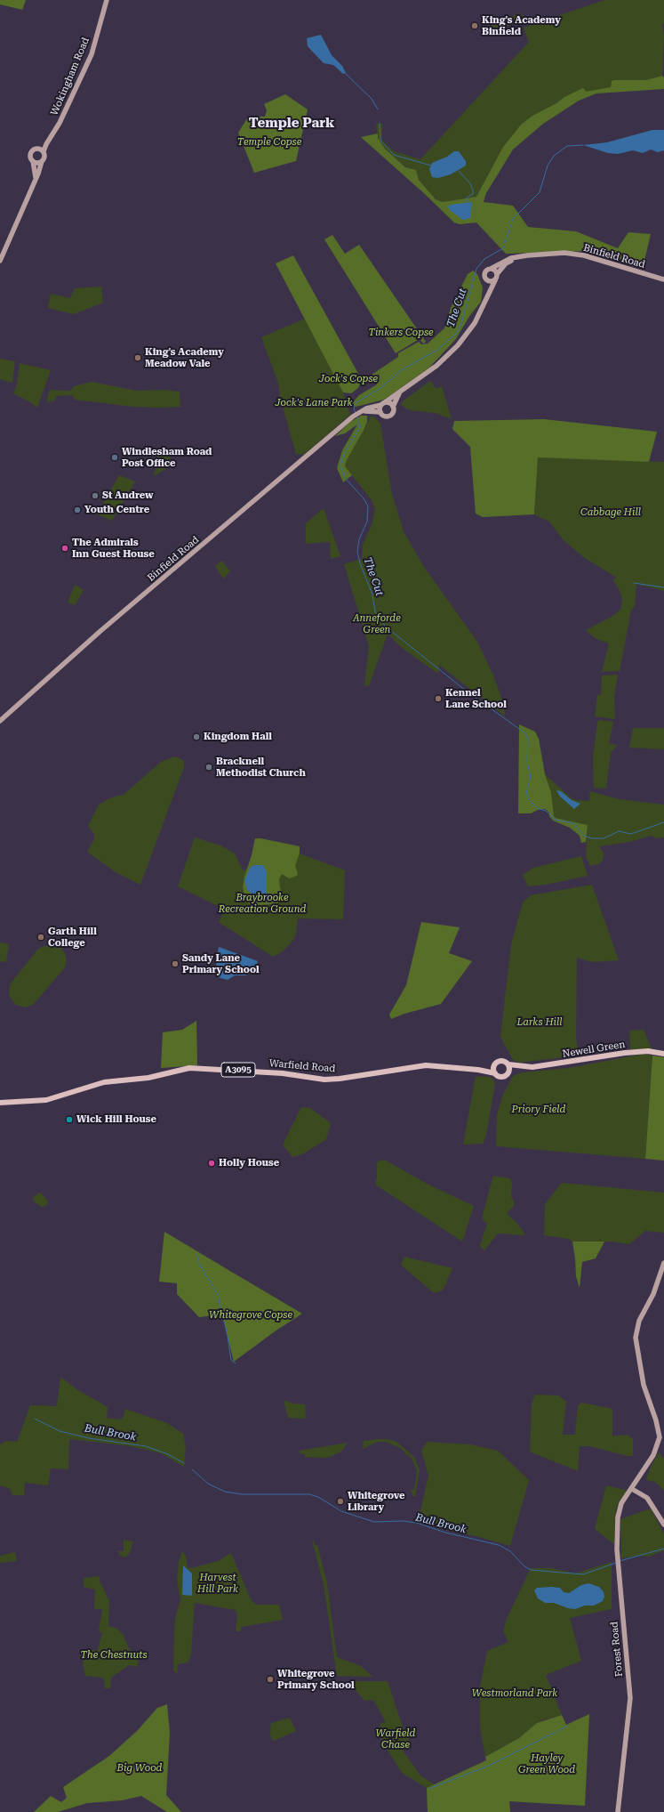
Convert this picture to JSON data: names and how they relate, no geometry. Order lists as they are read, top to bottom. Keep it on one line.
{"streets":{"main road":["Wokingham Road","Binfield Road","Newell Green","Warfield Road","A3095","Forest Road"]},"crossings":[["Newell Green","Warfield Road"]],"districts":["Temple Park"],"water":["The Cut","Bull Brook"],"parks":["Temple Copse","Tinkers Copse","Jock's Copse","Jock's Lane Park","Cabbage Hill","Anneforde Green","Braybrooke Recreation Ground","Larks Hill","Priory Field","Whitegrove Copse","Harvest Hill Park","The Chestnuts","Westmorland Park","Warfield Chase","Hayley Green Wood","Big Wood"],"places":["King's Academy Binfield","King's Academy Meadow Vale","Windlesham Road Post Office","St Andrew","Youth Centre","The Admirals Inn Guest House","Kennel Lane School","Kingdom Hall","Bracknell Methodist Church","Garth Hill College","Sandy Lane Primary School","Wick Hill House","Holly House","Whitegrove Library","Whitegrove Primary School"]}
